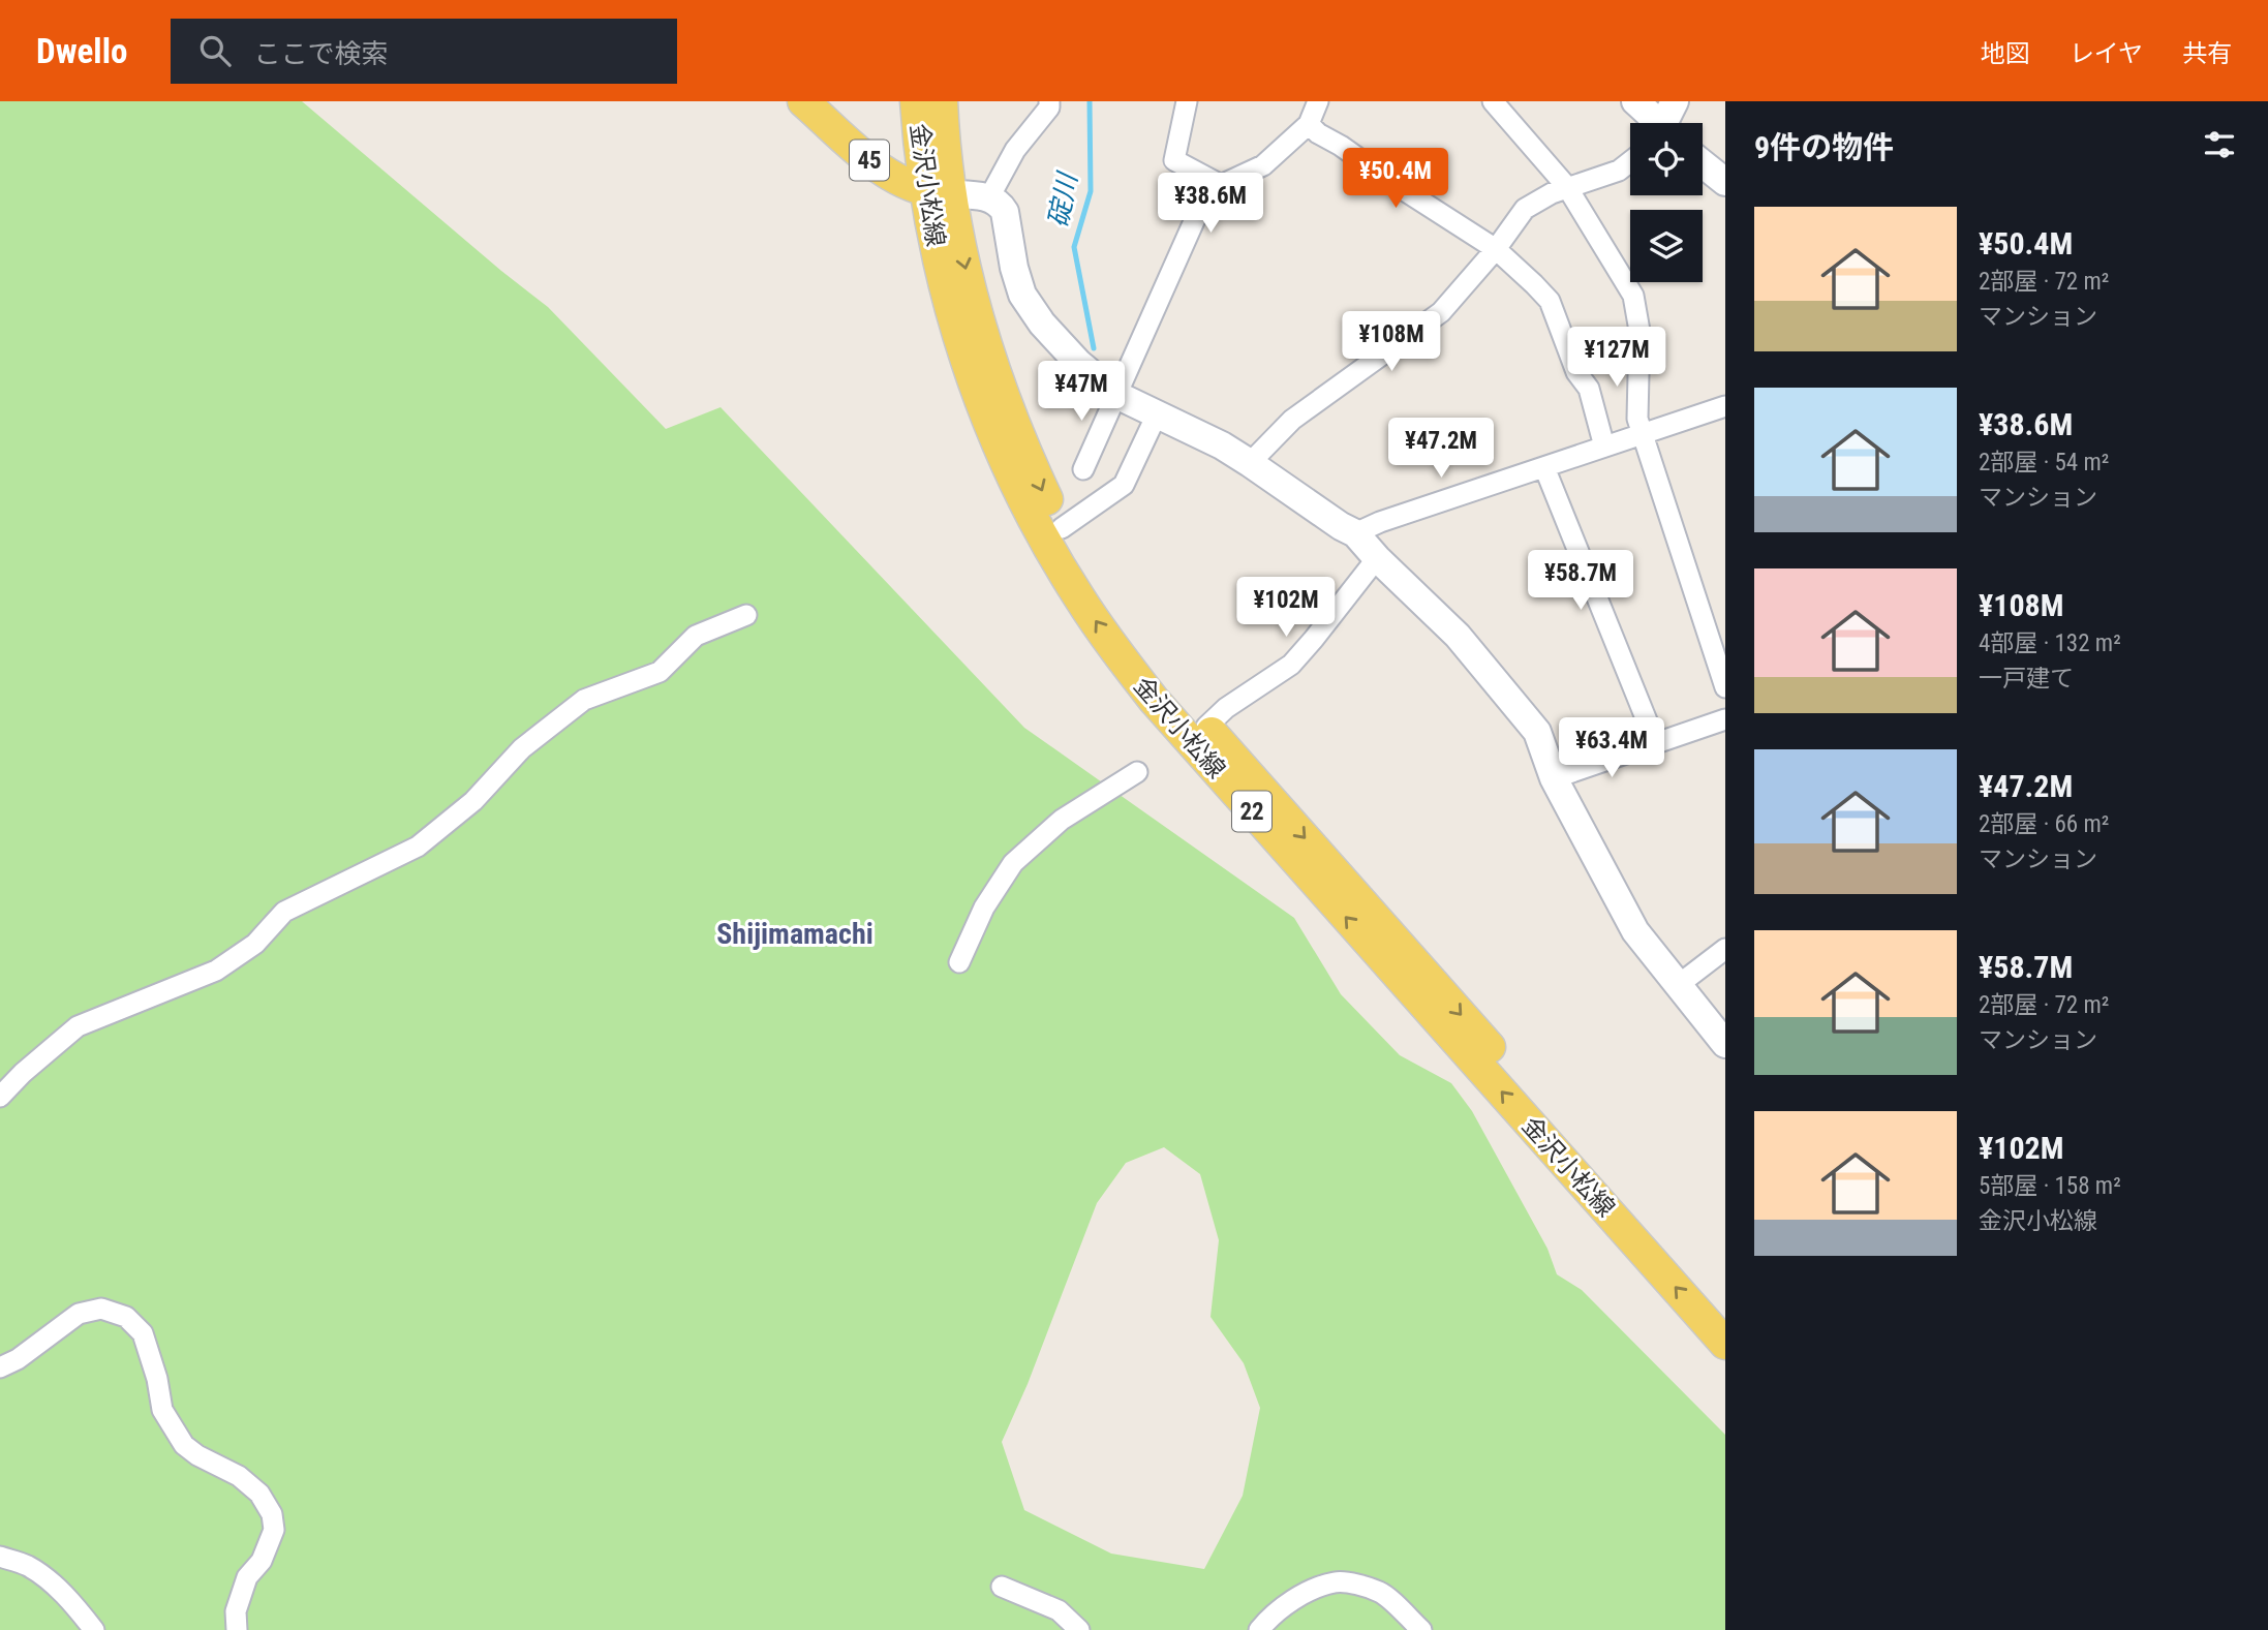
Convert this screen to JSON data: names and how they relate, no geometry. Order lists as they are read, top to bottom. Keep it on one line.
{"streets":{"main road":["45","金沢小松線","22"]},"crossings":[["45","金沢小松線"]],"districts":["Shijimamachi"],"water":["碇川"],"page":{"header":"Dwello","search":"ここで検索","nav":["地図","レイヤ","共有"],"heading":"9件の物件","price":["¥50.4M","¥38.6M","¥108M","¥127M","¥47M","¥47.2M","¥58.7M","¥102M","¥63.4M"],"list":[{"name":"¥50.4M","note":"2部屋 · 72 m² · マンション"},{"name":"¥38.6M","note":"2部屋 · 54 m² · マンション"},{"name":"¥108M","note":"4部屋 · 132 m² · 一戸建て"},{"name":"¥47.2M","note":"2部屋 · 66 m² · マンション"},{"name":"¥58.7M","note":"2部屋 · 72 m² · マンション"},{"name":"¥102M","note":"5部屋 · 158 m² · 金沢小松線"}]}}
